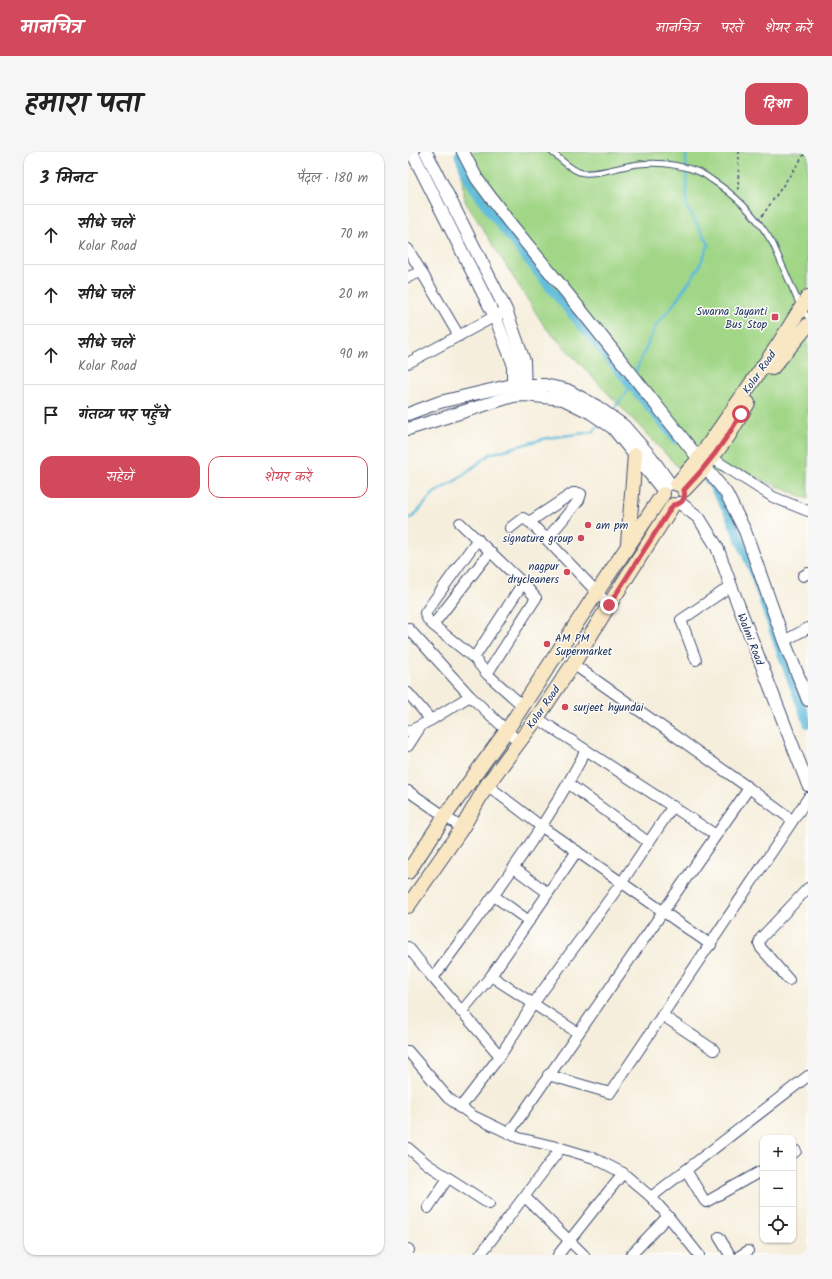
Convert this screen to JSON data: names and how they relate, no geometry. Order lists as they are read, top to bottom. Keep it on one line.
{"streets":{"main road":["Kolar Road"],"street":["Walmi Road"]},"crossings":[["Kolar Road","Walmi Road"]],"places":{"transit":["Swarna Jayanti Bus Stop"],"other":["am pm","signature group","nagpur drycleaners","AM PM Supermarket","surjeet hyundai"]},"page":{"header":"मानचित्र","nav":["मानचित्र","परतें","शेयर करें"],"title":"हमारा पता","buttons":["दिशा",["सहेजें","शेयर करें"]],"heading":["3 मिनट","पैदल · 180 m"],"list":[["सीधे चलें","Kolar Road","70 m"],["सीधे चलें","20 m"],["सीधे चलें","Kolar Road","90 m"],"गंतव्य पर पहुँचे"],"map_buttons":["+","−"]}}
